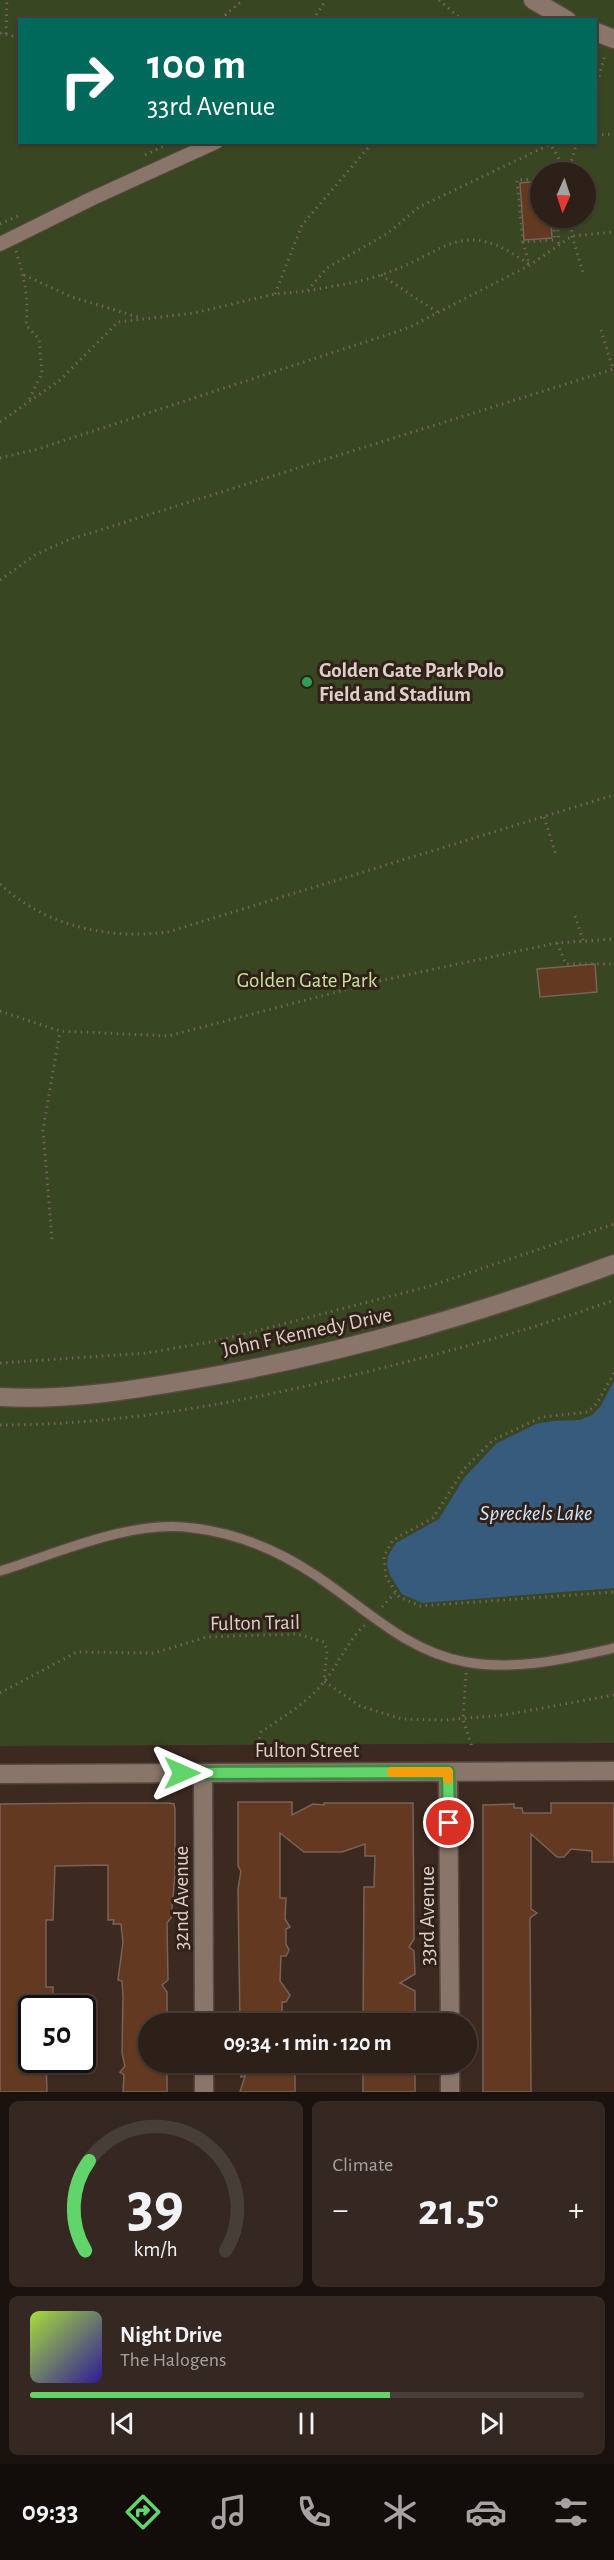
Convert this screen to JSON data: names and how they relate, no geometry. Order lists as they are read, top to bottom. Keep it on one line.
{"streets":{"street":["John F Kennedy Drive","Fulton Street","32nd Avenue","33rd Avenue"],"path":["Fulton Trail"]},"crossings":[["Fulton Street","32nd Avenue"],["Fulton Street","33rd Avenue"]],"water":["Spreckels Lake"],"parks":["Golden Gate Park"],"places":["Golden Gate Park Polo Field and Stadium"],"north":"bottom","page":{"turn":["100 m","33rd Avenue"],"limit":"50","trip":"09:34 · 1 min · 120 m","tile":"Climate","heat":["−","21.5°","+"],"song":["Night Drive","The Halogens"],"tabs":"09:33","gauge":["39","km/h"]}}
